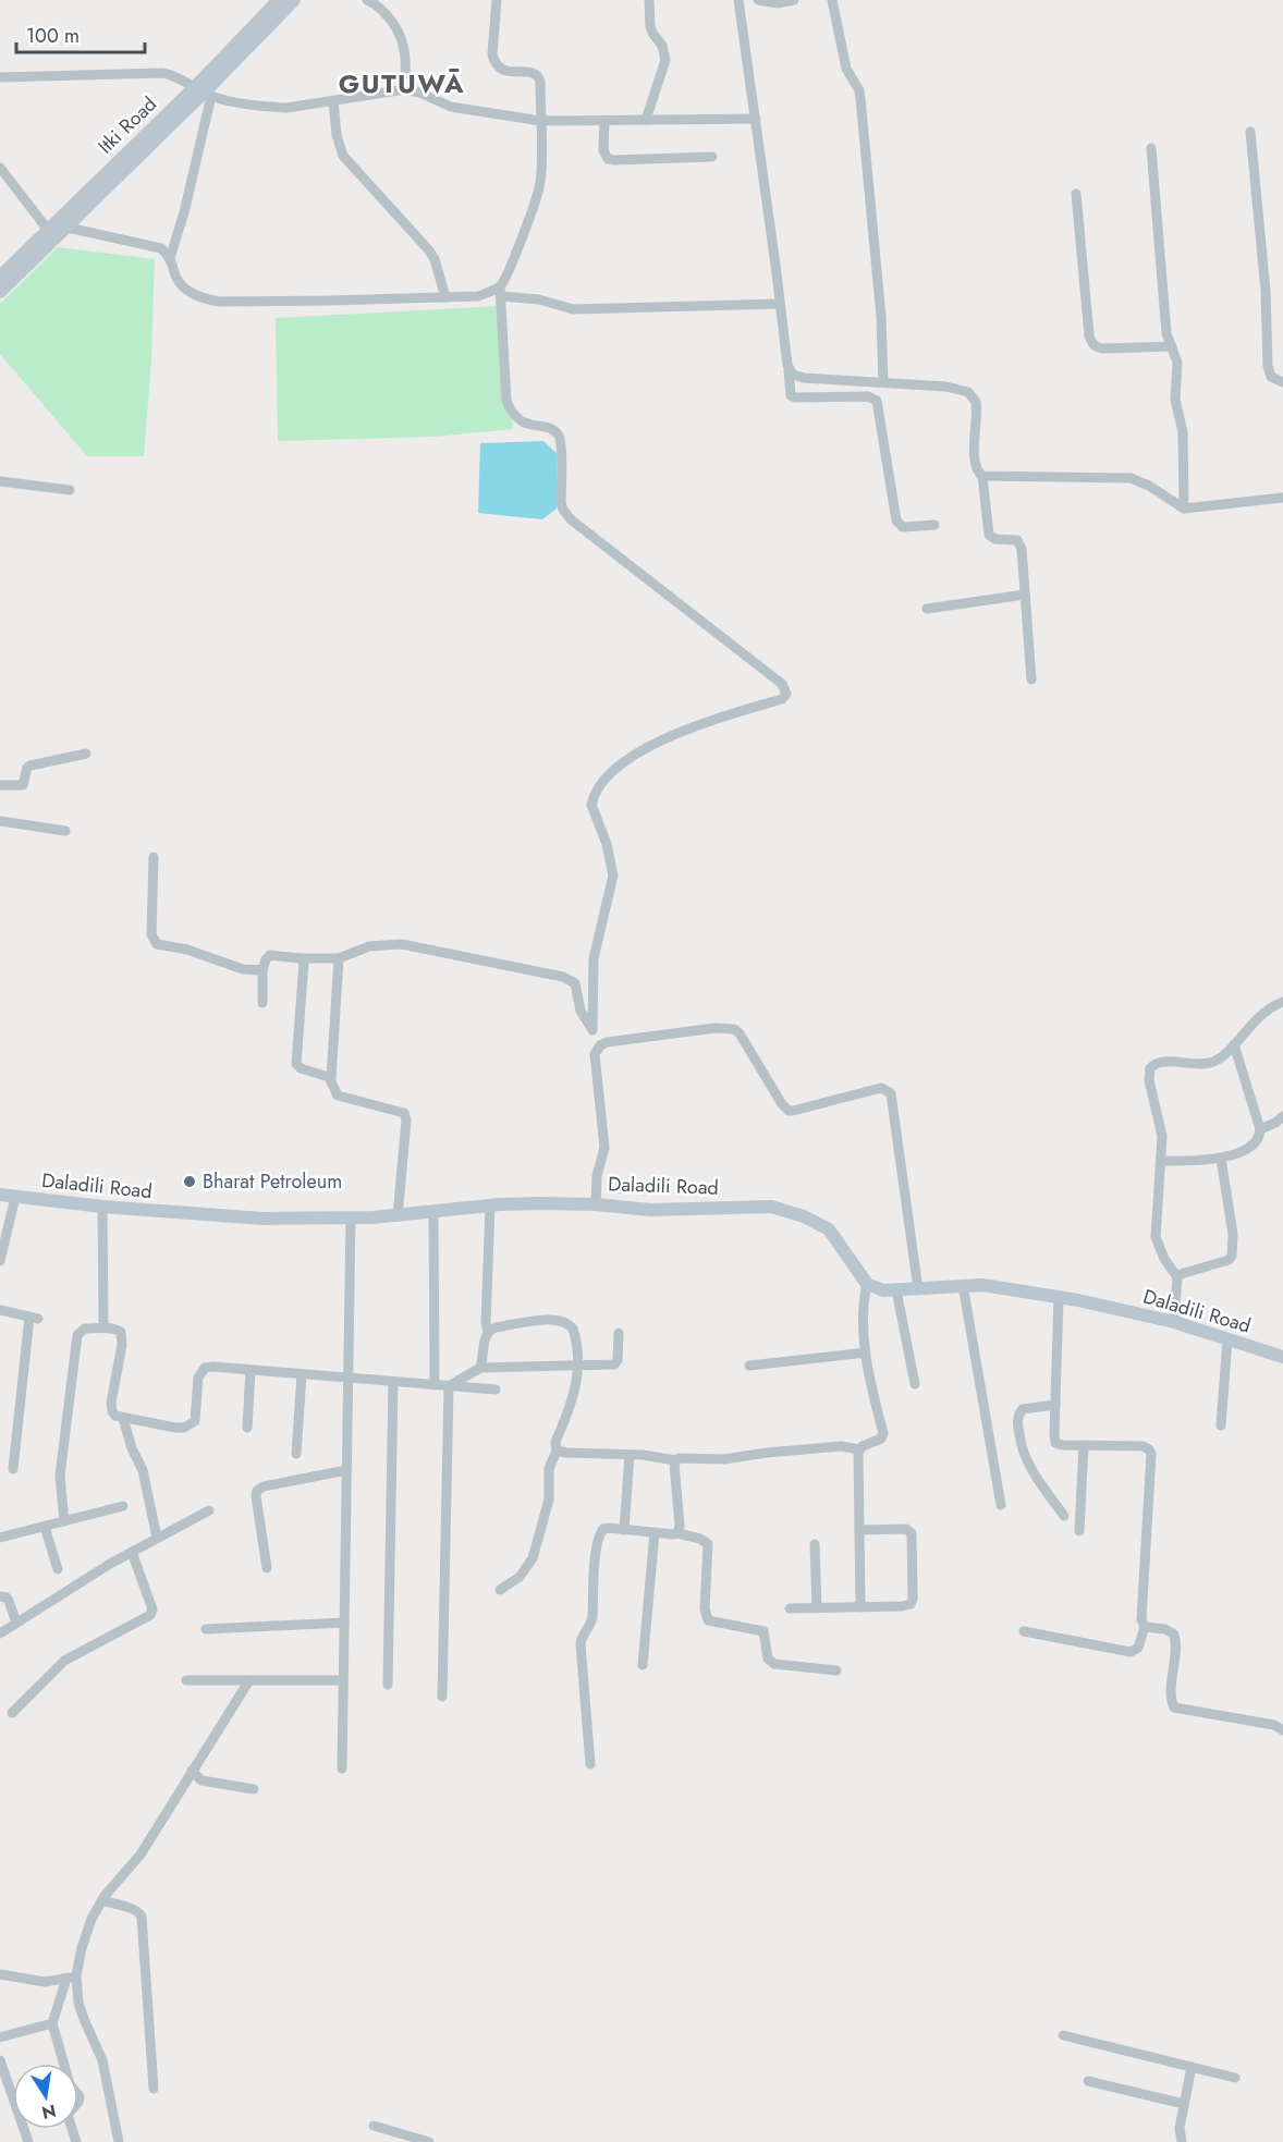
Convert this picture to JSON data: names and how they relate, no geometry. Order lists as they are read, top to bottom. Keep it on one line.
{"streets":{"main road":["Itki Road","Daladili Road"]},"districts":["GUTUWĀ"],"places":["Bharat Petroleum"],"scale_bar":"100 m","north":"bottom"}
